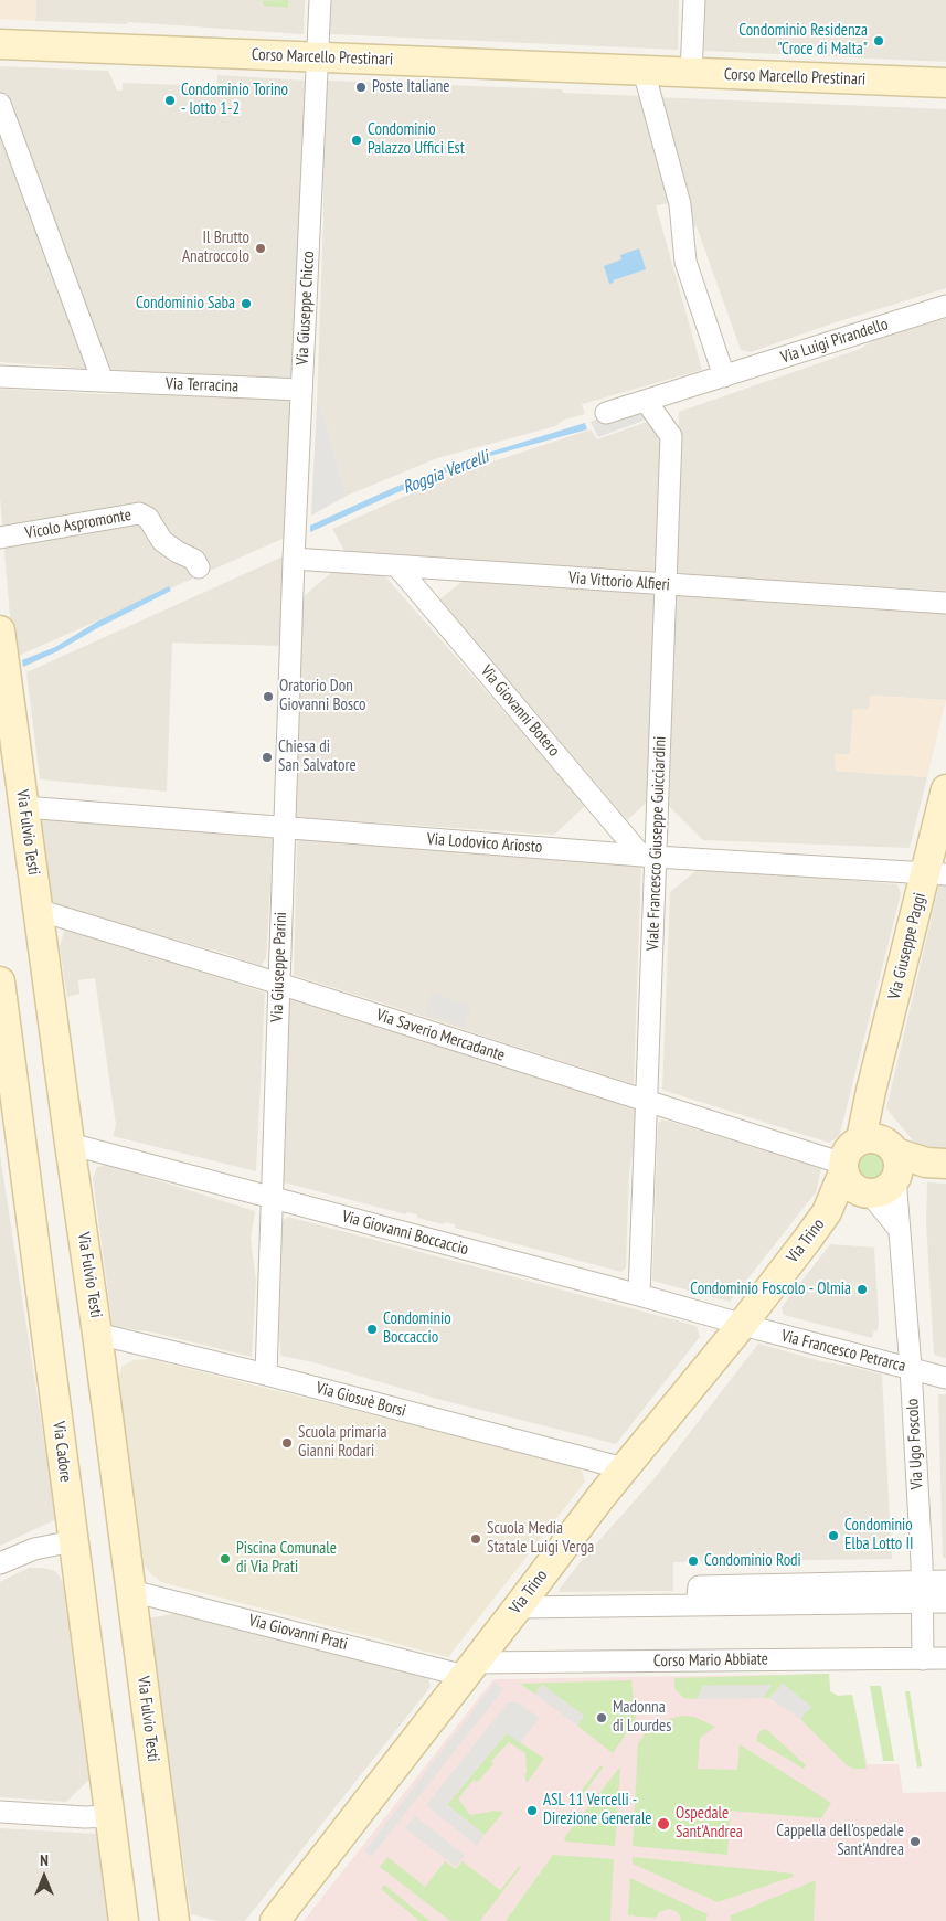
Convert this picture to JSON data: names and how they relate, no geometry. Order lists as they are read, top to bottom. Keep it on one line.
{"streets":{"main road":["Corso Marcello Prestinari","Via Fulvio Testi","Via Giuseppe Paggi","Via Trino","Via Cadore"],"street":["Via Giuseppe Chicco","Via Luigi Pirandello","Via Terracina","Vicolo Aspromonte","Via Vittorio Alfieri","Via Giovanni Botero","Via Lodovico Ariosto","Viale Francesco Giuseppe Guicciardini","Via Giuseppe Parini","Via Saverio Mercadante","Via Giovanni Boccaccio","Via Francesco Petrarca","Via Giosuè Borsi","Via Ugo Foscolo","Via Giovanni Prati","Corso Mario Abbiate"]},"crossings":[["Corso Marcello Prestinari","Via Giuseppe Chicco"],["Via Giuseppe Chicco","Via Terracina"],["Via Giuseppe Chicco","Via Vittorio Alfieri"],["Via Giuseppe Chicco","Via Giuseppe Parini"],["Via Luigi Pirandello","Viale Francesco Giuseppe Guicciardini"],["Via Vittorio Alfieri","Via Giovanni Botero"],["Via Vittorio Alfieri","Viale Francesco Giuseppe Guicciardini"],["Via Vittorio Alfieri","Via Giuseppe Parini"],["Via Giovanni Botero","Via Lodovico Ariosto"],["Via Giovanni Botero","Viale Francesco Giuseppe Guicciardini"],["Via Fulvio Testi","Via Lodovico Ariosto"],["Via Fulvio Testi","Via Saverio Mercadante"],["Via Fulvio Testi","Via Giovanni Boccaccio"],["Via Fulvio Testi","Via Giosuè Borsi"],["Via Fulvio Testi","Via Giovanni Prati"],["Via Lodovico Ariosto","Viale Francesco Giuseppe Guicciardini"],["Via Lodovico Ariosto","Via Giuseppe Paggi"],["Via Lodovico Ariosto","Via Giuseppe Parini"],["Viale Francesco Giuseppe Guicciardini","Via Saverio Mercadante"],["Viale Francesco Giuseppe Guicciardini","Via Giovanni Boccaccio"],["Via Giuseppe Paggi","Via Trino"],["Via Giuseppe Paggi","Via Ugo Foscolo"],["Via Giuseppe Parini","Via Saverio Mercadante"],["Via Giuseppe Parini","Via Giovanni Boccaccio"],["Via Giuseppe Parini","Via Giosuè Borsi"],["Via Saverio Mercadante","Via Trino"],["Via Giovanni Boccaccio","Via Trino"],["Via Giovanni Boccaccio","Via Francesco Petrarca"],["Via Trino","Via Francesco Petrarca"],["Via Trino","Via Giosuè Borsi"],["Via Trino","Via Ugo Foscolo"],["Via Trino","Via Giovanni Prati"],["Via Trino","Corso Mario Abbiate"],["Via Francesco Petrarca","Via Ugo Foscolo"],["Via Ugo Foscolo","Corso Mario Abbiate"],["Via Giovanni Prati","Corso Mario Abbiate"]],"water":["Roggia Vercelli"],"places":["Condominio Residenza \"Croce di Malta\"","Poste Italiane","Condominio Torino - lotto 1-2","Condominio Palazzo Uffici Est","Il Brutto Anatroccolo","Condominio Saba","Oratorio Don Giovanni Bosco","Chiesa di San Salvatore","Condominio Foscolo - Olmia","Condominio Boccaccio","Scuola primaria Gianni Rodari","Condominio Elba Lotto II","Scuola Media Statale Luigi Verga","Piscina Comunale di Via Prati","Condominio Rodi","Madonna di Lourdes","ASL 11 Vercelli - Direzione Generale","Ospedale Sant'Andrea","Cappella dell'ospedale Sant'Andrea"],"north":"top"}
